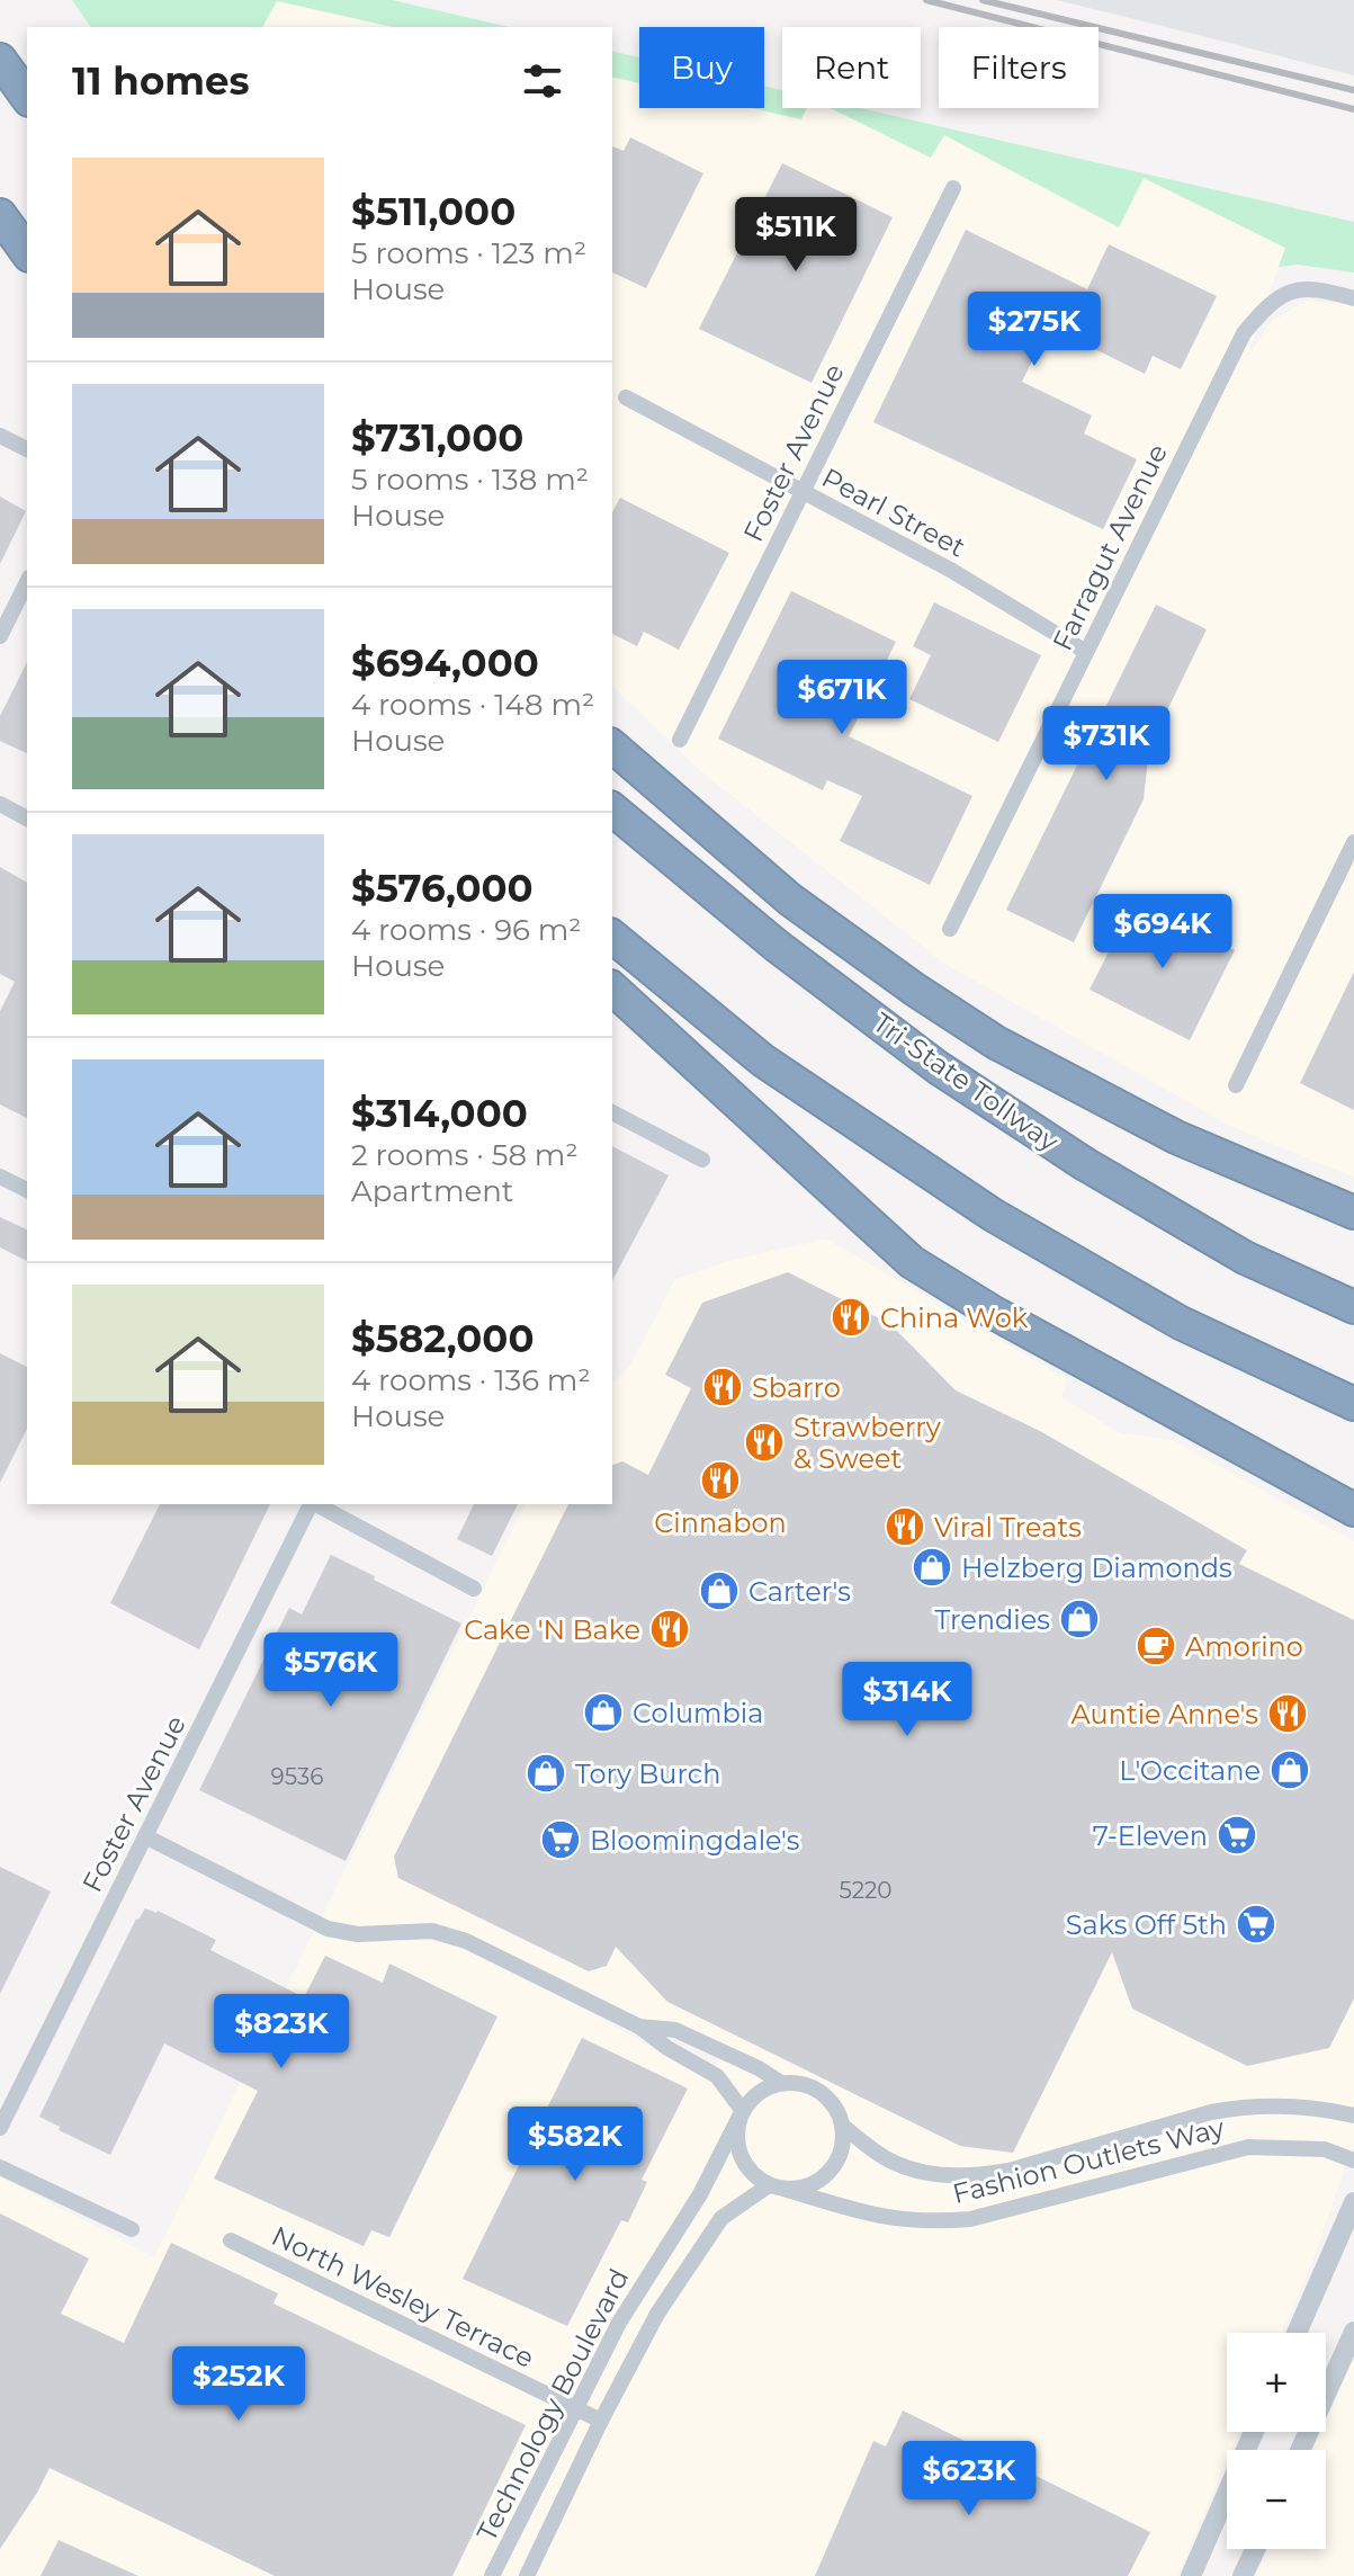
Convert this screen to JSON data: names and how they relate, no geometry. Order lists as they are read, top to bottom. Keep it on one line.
{"streets":{"highway":["Tri-State Tollway"],"street":["Foster Avenue","Pearl Street","Farragut Avenue","Fashion Outlets Way","North Wesley Terrace","Technology Boulevard"]},"crossings":[["Foster Avenue","Pearl Street"],["Pearl Street","Farragut Avenue"],["Fashion Outlets Way","Technology Boulevard"],["North Wesley Terrace","Technology Boulevard"]],"places":{"restaurant":["China Wok","Sbarro","Strawberry & Sweet","Cinnabon","Viral Treats","Cake 'N Bake","Auntie Anne's"],"shop":["Helzberg Diamonds","Carter's","Trendies","Columbia","L'Occitane","Tory Burch"],"cafe":["Amorino"],"supermarket":["7-Eleven","Bloomingdale's","Saks Off 5th"]},"house_numbers":["9536","5220"],"page":{"chip":["Buy","Rent","Filters"],"heading":"11 homes","list":[{"name":"$511,000","note":"5 rooms · 123 m² · House"},{"name":"$731,000","note":"5 rooms · 138 m² · House"},{"name":"$694,000","note":"4 rooms · 148 m² · House"},{"name":"$576,000","note":"4 rooms · 96 m² · House"},{"name":"$314,000","note":"2 rooms · 58 m² · Apartment"},{"name":"$582,000","note":"4 rooms · 136 m² · House"}],"price":["$511K","$275K","$671K","$731K","$694K","$576K","$314K","$823K","$582K","$252K","$623K"],"map_buttons":["+","−"]}}
